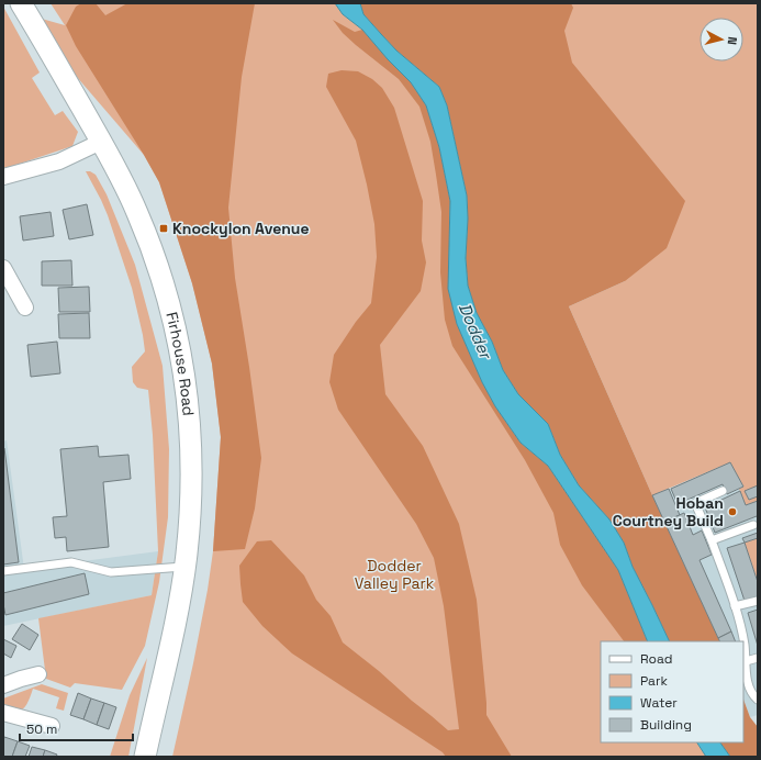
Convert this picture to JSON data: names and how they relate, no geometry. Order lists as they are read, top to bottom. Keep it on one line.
{"streets":{"main road":["Firhouse Road"]},"water":["Dodder"],"parks":["Dodder Valley Park"],"places":{"transit":["Knockylon Avenue"],"other":["Hoban Courtney Build"]},"legend":["Road","Park","Water","Building"],"scale_bar":"50 m","north":"right"}
